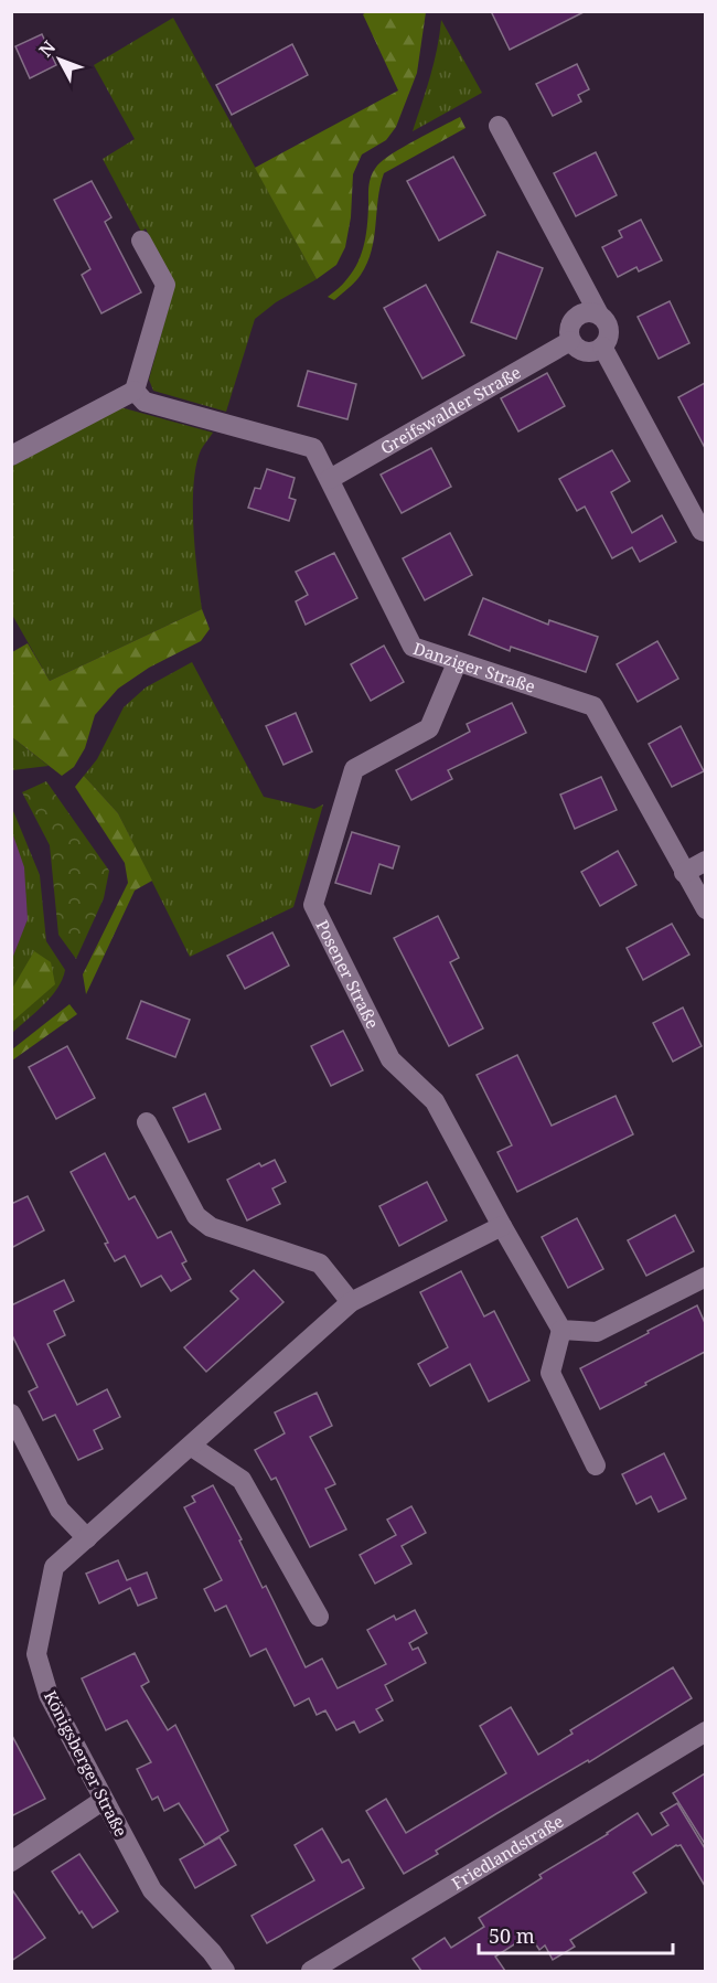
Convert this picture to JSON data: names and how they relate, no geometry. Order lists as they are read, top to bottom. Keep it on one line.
{"streets":{"street":["Greifswalder Straße","Danziger Straße","Posener Straße","Königsberger Straße","Friedlandstraße"]},"crossings":[["Greifswalder Straße","Danziger Straße"],["Danziger Straße","Posener Straße"]],"scale_bar":"50 m","north":"top left"}
